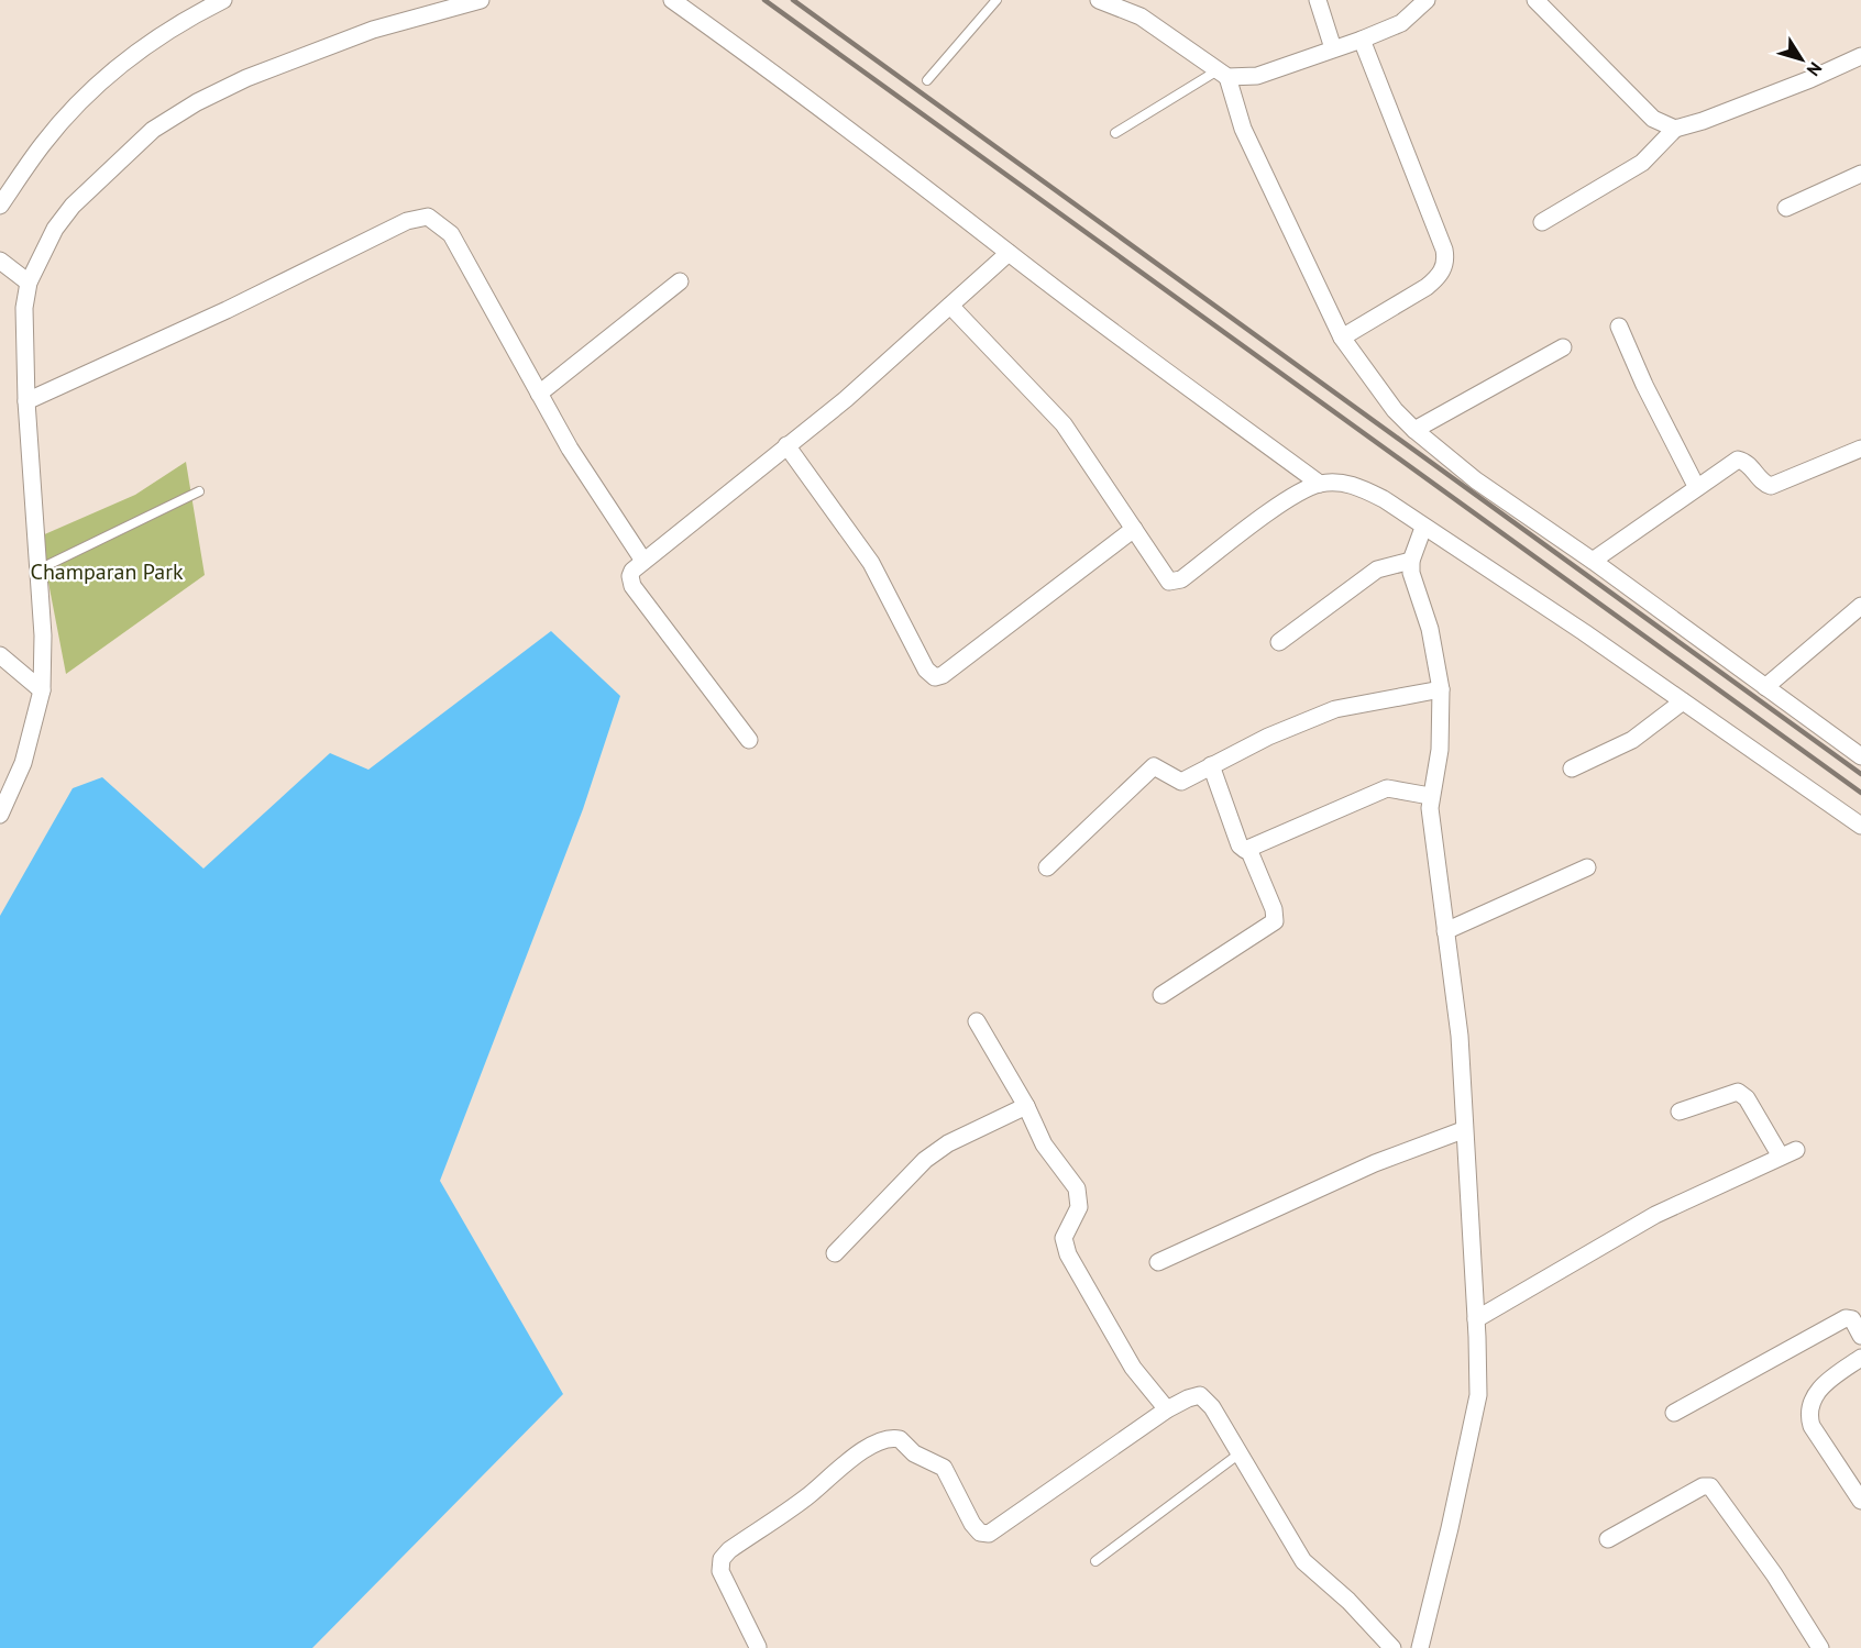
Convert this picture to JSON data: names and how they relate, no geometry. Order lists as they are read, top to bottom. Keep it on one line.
{"parks":["Champaran Park"],"north":"bottom right"}
